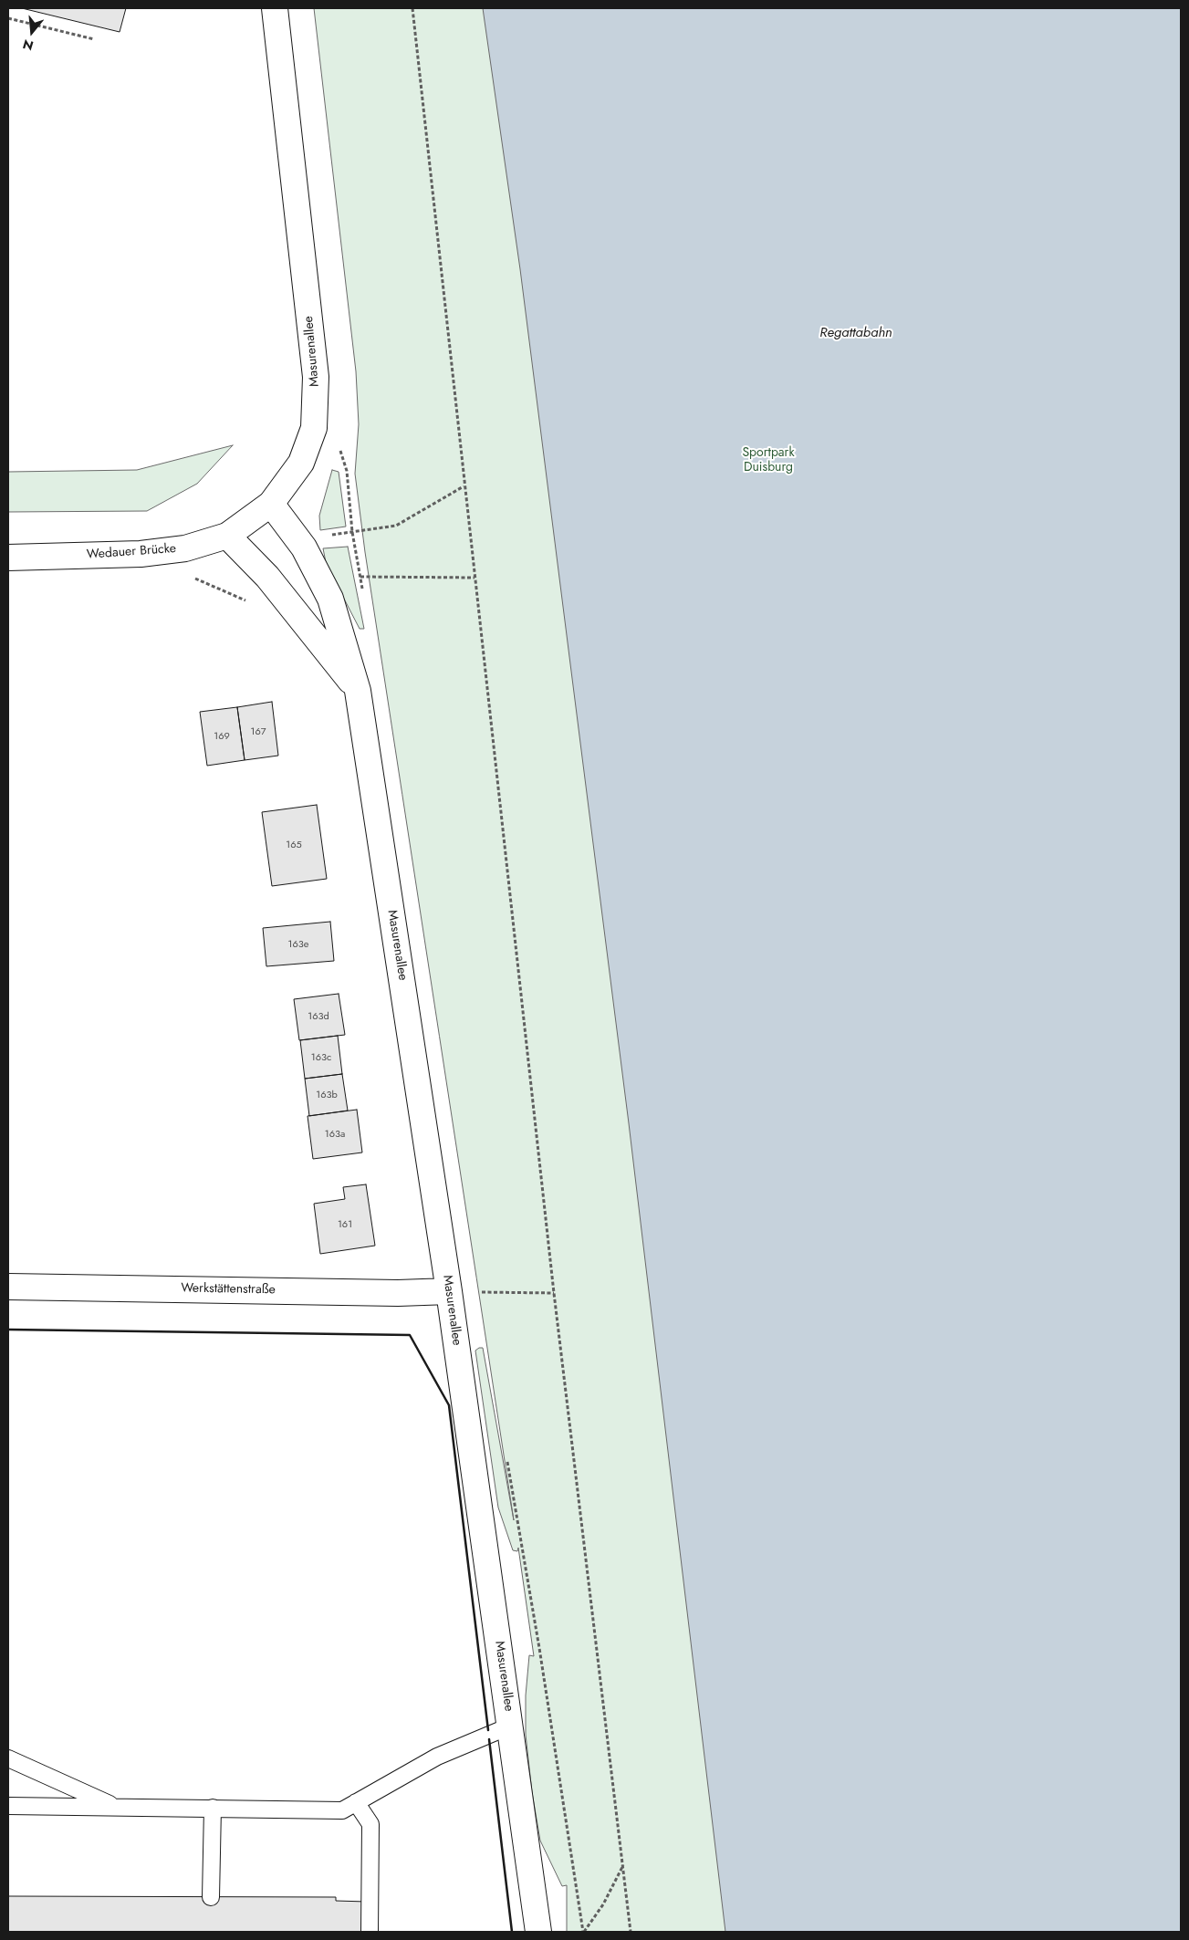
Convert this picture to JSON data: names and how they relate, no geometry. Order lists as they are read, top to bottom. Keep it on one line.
{"streets":{"street":["Masurenallee","Wedauer Brücke","Werkstättenstraße"]},"crossings":[["Masurenallee","Wedauer Brücke"],["Masurenallee","Werkstättenstraße"]],"water":["Regattabahn"],"parks":["Sportpark Duisburg"],"house_numbers":["167","169","165","163e","163d","163c","163b","163a","161"],"north":"bottom"}
